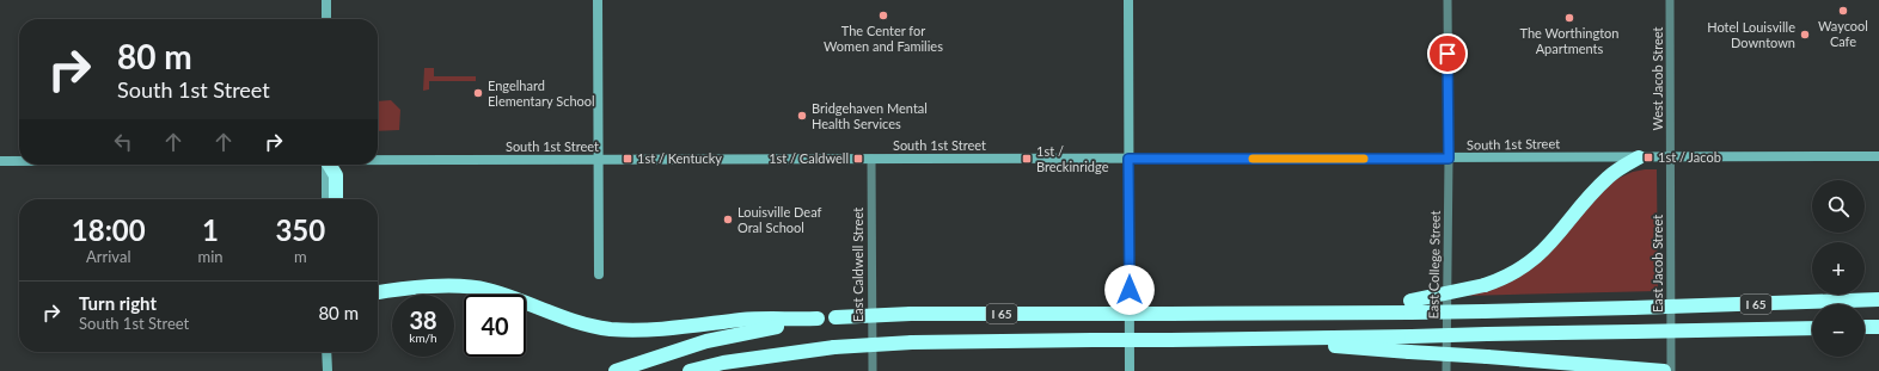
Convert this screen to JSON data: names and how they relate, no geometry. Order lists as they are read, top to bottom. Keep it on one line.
{"streets":{"highway":["I 65"],"street":["West Jacob Street","South 1st Street","East Jacob Street","East Caldwell Street","East College Street"]},"crossings":[["West Jacob Street","South 1st Street"],["West Jacob Street","East Jacob Street"],["South 1st Street","East Jacob Street"],["South 1st Street","East Caldwell Street"],["South 1st Street","East College Street"]],"places":{"other":["Waycool Cafe","The Center for Women and Families","The Worthington Apartments","Hotel Louisville Downtown","Engelhard Elementary School","Bridgehaven Mental Health Services","Louisville Deaf Oral School"],"transit":["1st / Jacob","1st / Kentucky","1st / Caldwell","1st / Breckinridge"]},"page":{"turn":["80 m","South 1st Street"],"map_buttons":["+","−"],"eta":["18:00","Arrival","1","min","350","m"],"list":[{"name":"Turn right","note":"South 1st Street","value":"80 m"}],"speed":"38 km/h","limit":"40"}}
